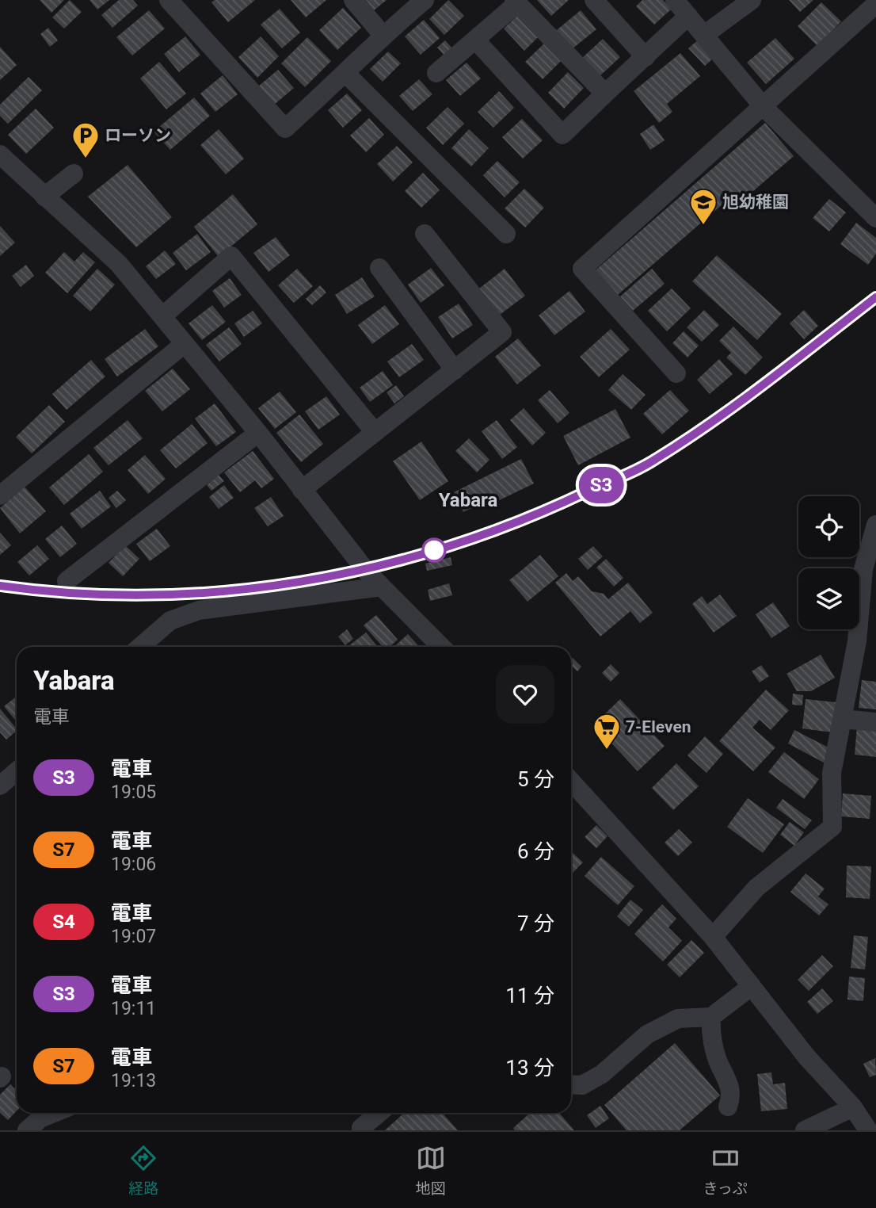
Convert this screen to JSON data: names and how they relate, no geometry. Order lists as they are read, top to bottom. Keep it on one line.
{"districts":["Yabara"],"places":{"parking":["ローソン"],"school or university":["旭幼稚園"],"supermarket":["7-Eleven"]},"page":{"on_map":"S3","heading":["Yabara","電車"],"list":[{"mark":"S3","name":"電車","note":"19:05","value":"5 分"},{"mark":"S7","name":"電車","note":"19:06","value":"6 分"},{"mark":"S4","name":"電車","note":"19:07","value":"7 分"},{"mark":"S3","name":"電車","note":"19:11","value":"11 分"},{"mark":"S7","name":"電車","note":"19:13","value":"13 分"}],"tabs":["経路","地図","きっぷ"]}}
